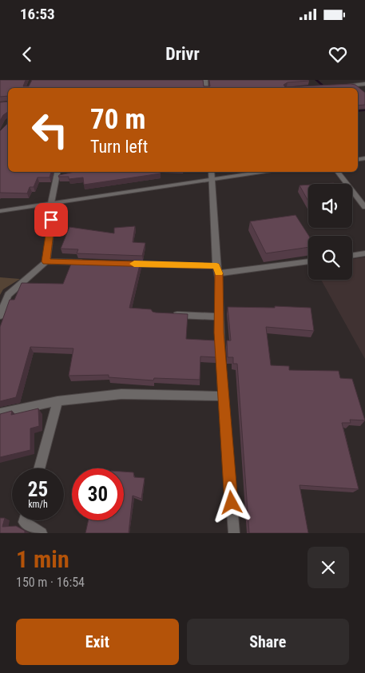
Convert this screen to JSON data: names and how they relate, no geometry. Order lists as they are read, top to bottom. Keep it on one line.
{"page":{"status":"16:53","header":"Drivr","turn":["70 m","Turn left"],"speed":"25 km/h","limit":"30","heading":["1 min","150 m · 16:54"],"buttons":["Exit","Share"]}}
